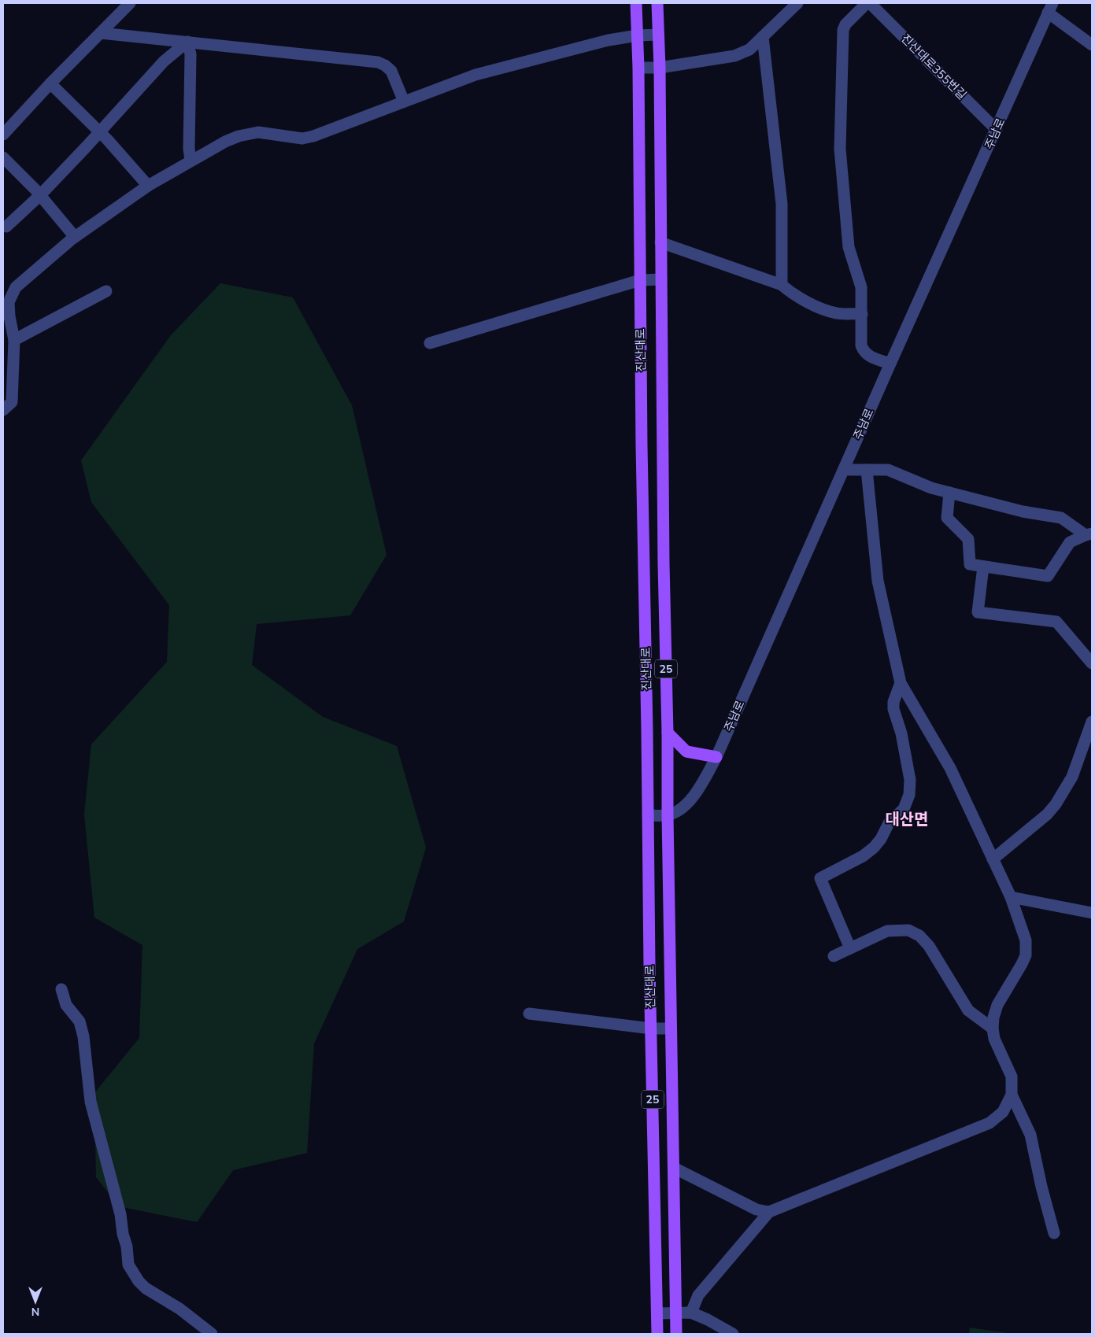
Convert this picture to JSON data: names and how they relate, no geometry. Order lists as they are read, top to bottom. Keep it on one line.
{"streets":{"main road":["진산대로","25"],"street":["진산대로355번길","주남로"]},"crossings":[["진산대로355번길","주남로"],["주남로","진산대로"]],"districts":["대산면"],"north":"bottom"}
